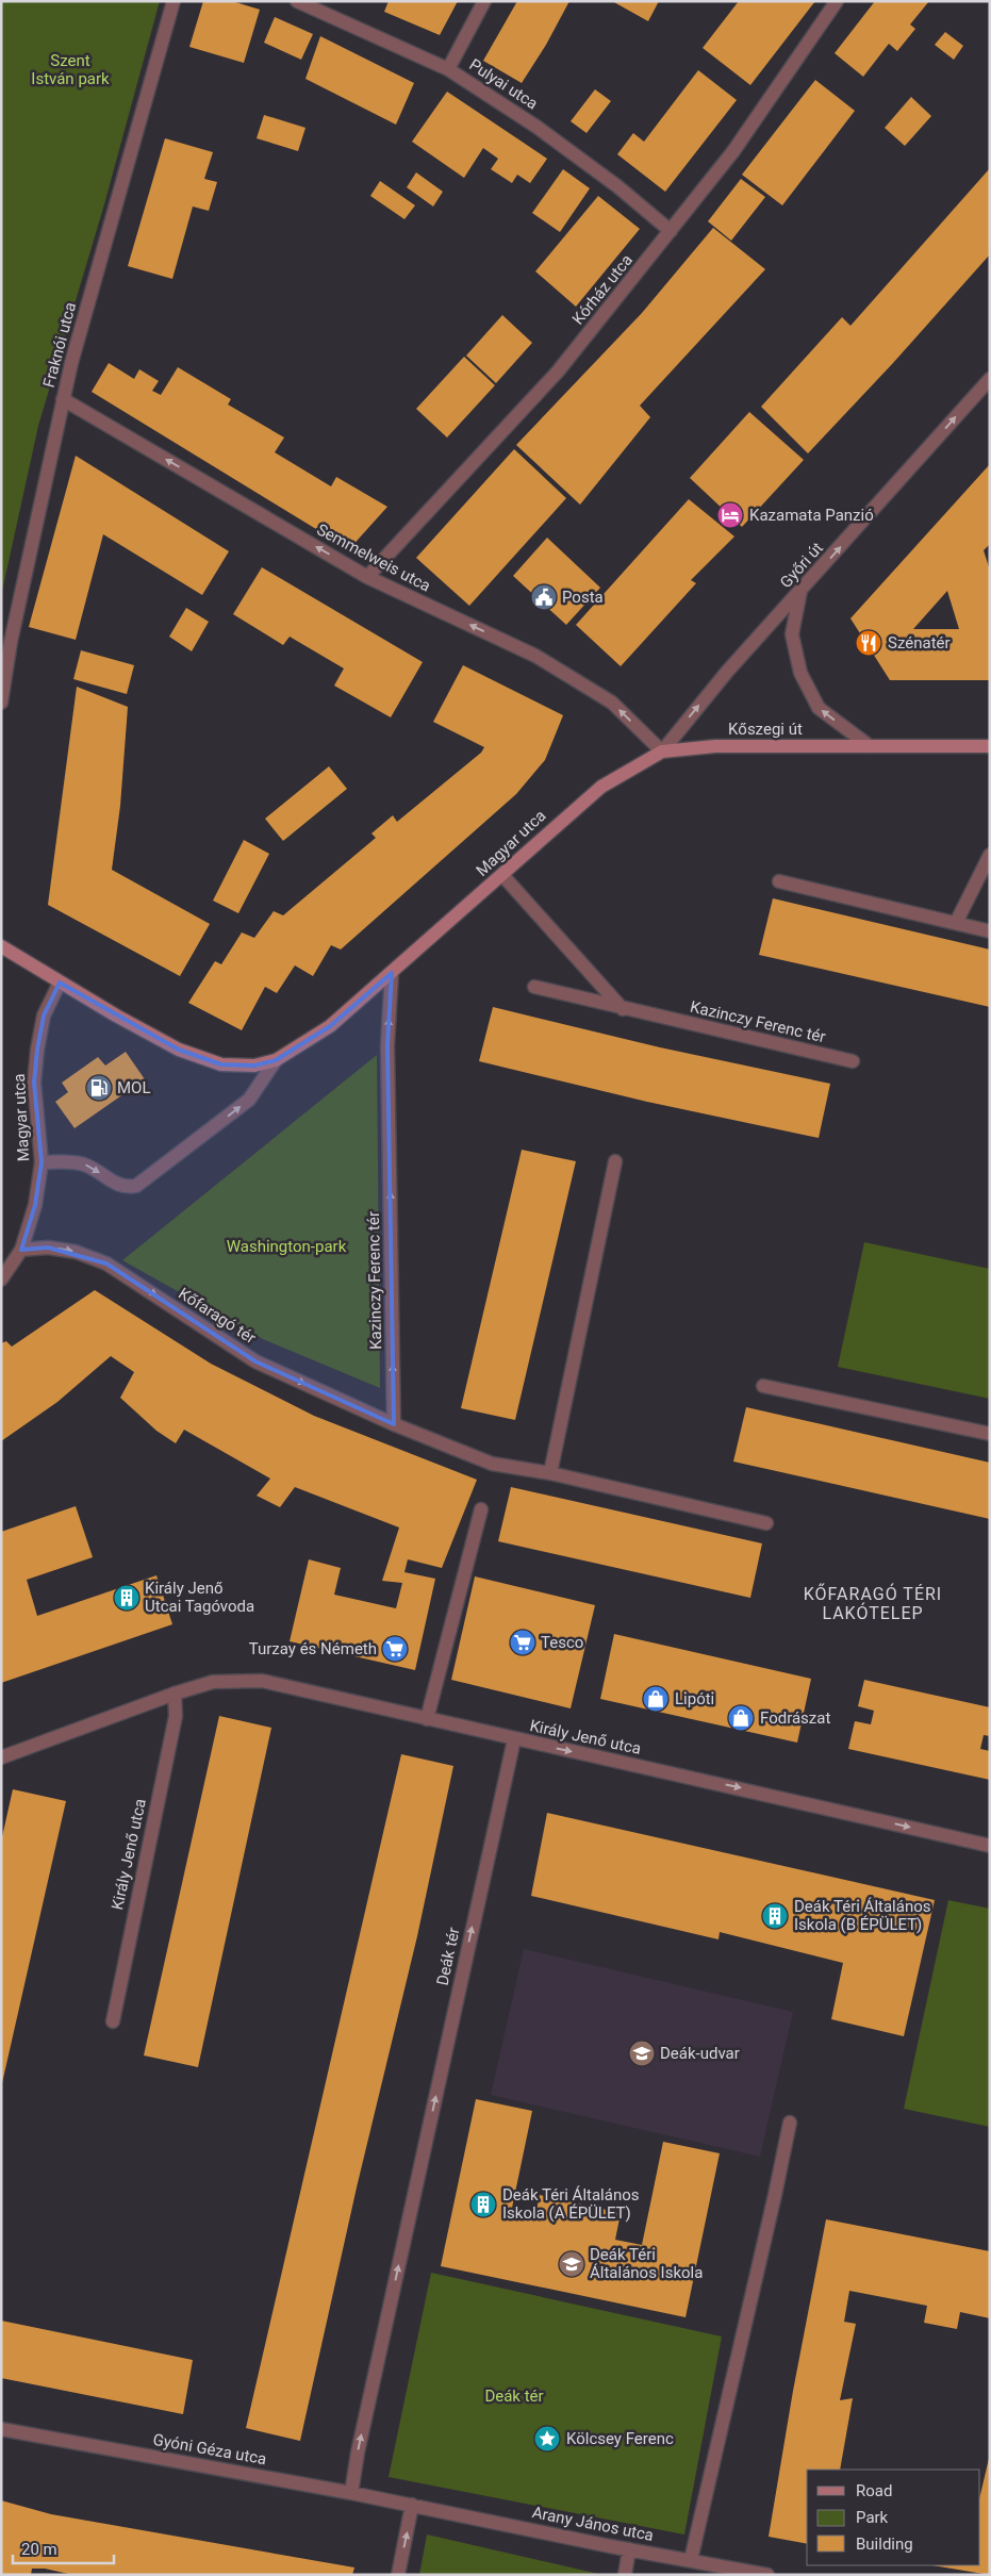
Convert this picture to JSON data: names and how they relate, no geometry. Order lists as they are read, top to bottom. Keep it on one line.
{"streets":{"street":["Pulyai utca","Kórház utca","Fraknói utca","Semmelweis utca","Győri út","Kőszegi út","Magyar utca","Kazinczy Ferenc tér","Kőfaragó tér","Király Jenő utca","Deák tér","Gyóni Géza utca","Arany János utca"]},"crossings":[["Pulyai utca","Kórház utca"],["Kórház utca","Semmelweis utca"],["Fraknói utca","Semmelweis utca"],["Semmelweis utca","Győri út"],["Semmelweis utca","Kőszegi út"],["Semmelweis utca","Magyar utca"],["Győri út","Kőszegi út"],["Győri út","Magyar utca"],["Kőszegi út","Magyar utca"],["Magyar utca","Kazinczy Ferenc tér"],["Magyar utca","Kőfaragó tér"],["Kazinczy Ferenc tér","Kőfaragó tér"],["Király Jenő utca","Deák tér"],["Deák tér","Gyóni Géza utca"],["Gyóni Géza utca","Arany János utca"]],"one_way":["Semmelweis utca","Győri út","Kazinczy Ferenc tér","Kőfaragó tér","Király Jenő utca","Deák tér"],"districts":["KŐFARAGÓ TÉRI LAKÓTELEP"],"parks":["Szent István park","Washington-park","Deák tér"],"places":{"hotel":["Kazamata Panzió"],"public building":["Posta"],"restaurant":["Szénatér"],"fuel station":["MOL"],"building":["Király Jenő Utcai Tagóvoda","Deák Téri Általános Iskola (B ÉPÜLET)","Deák Téri Általános Iskola (A ÉPÜLET)"],"supermarket":["Tesco","Turzay és Németh"],"shop":["Lipóti","Fodrászat"],"school or university":["Deák-udvar","Deák Téri Általános Iskola"],"place":["Kölcsey Ferenc"]},"legend":["Road","Park","Building"],"scale_bar":"20 m"}
